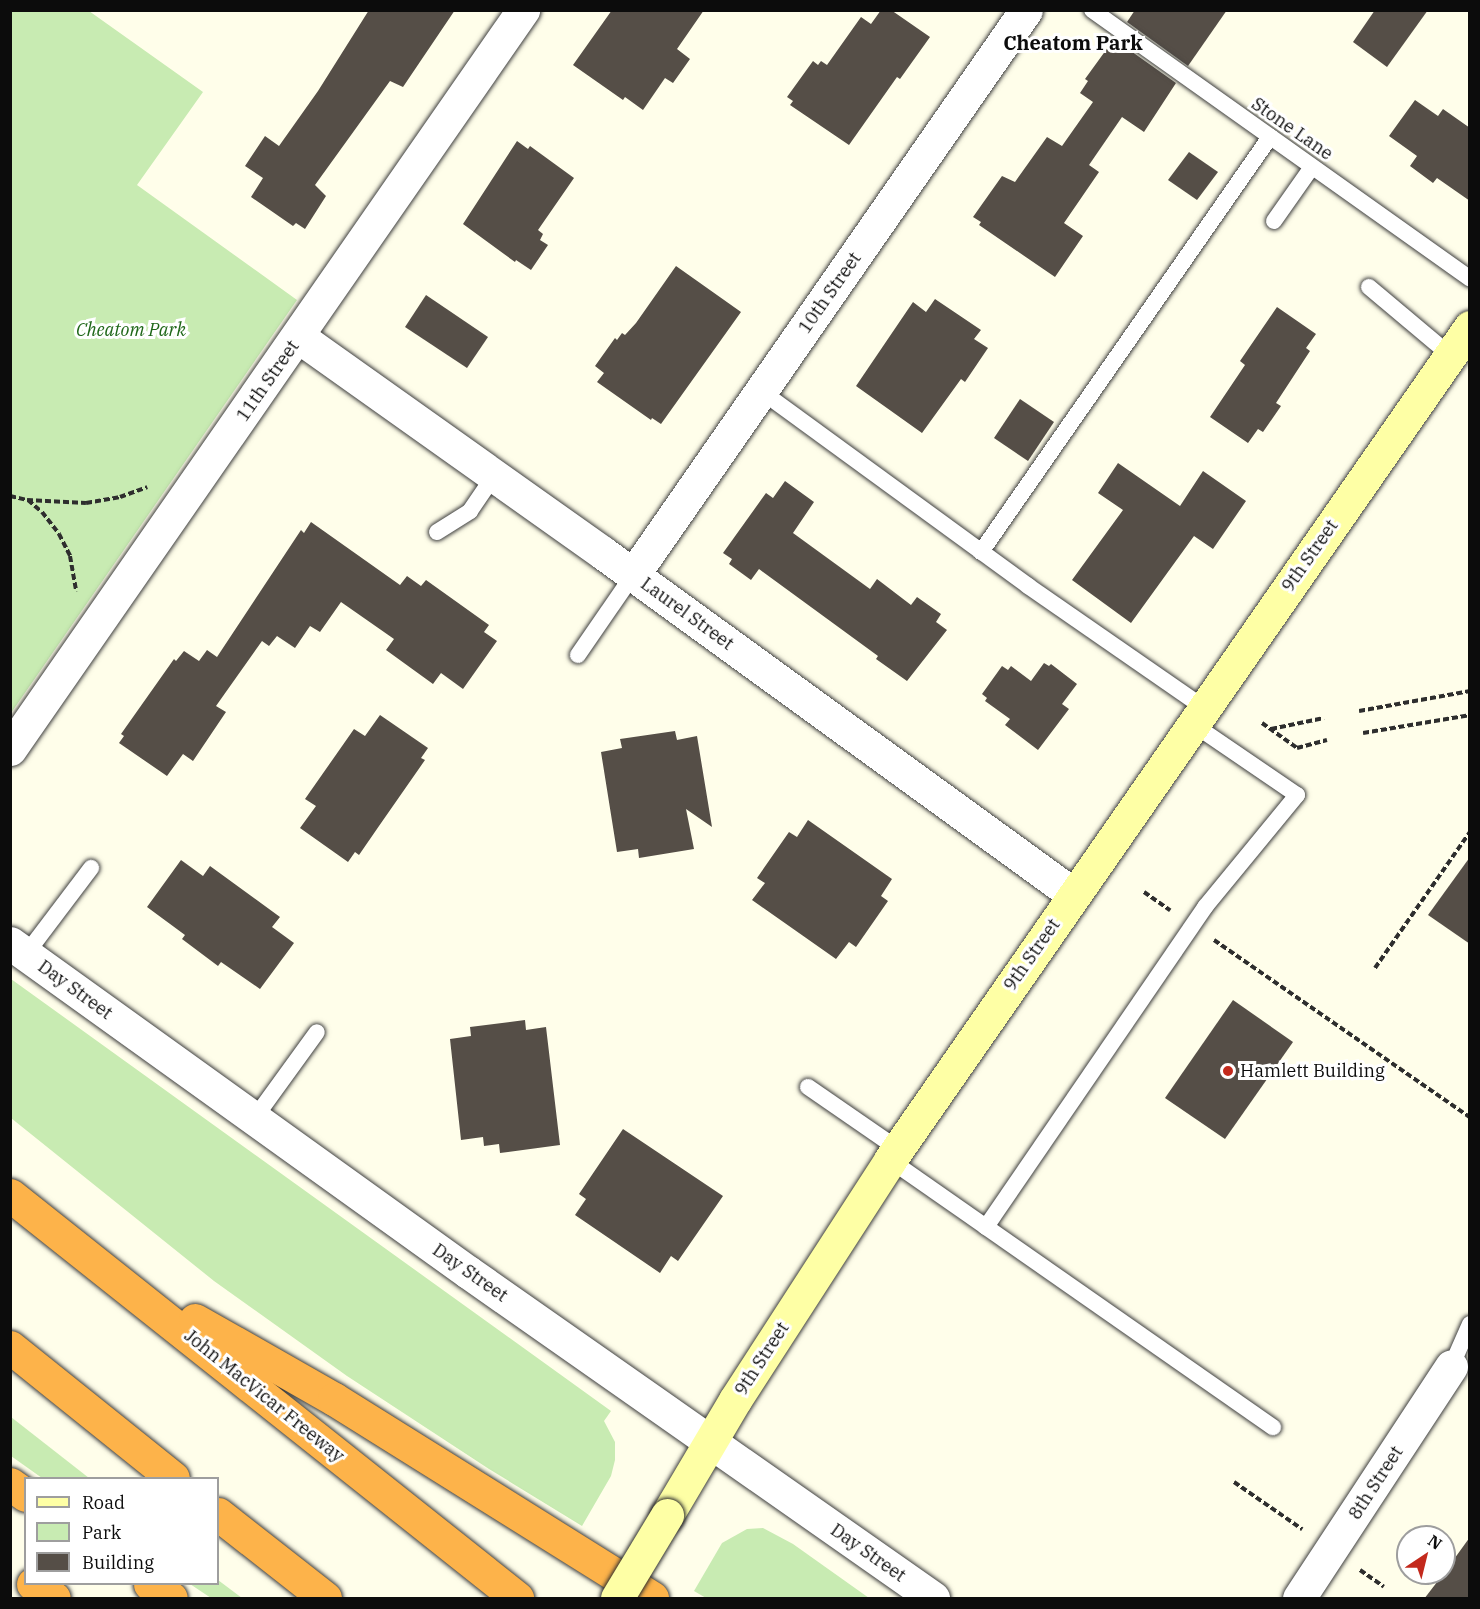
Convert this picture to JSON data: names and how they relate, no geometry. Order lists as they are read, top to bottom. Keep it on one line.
{"streets":{"highway":["John MacVicar Freeway"],"street":["10th Street","11th Street","9th Street","Laurel Street","Day Street","8th Street"],"lane":["Stone Lane"]},"crossings":[["10th Street","Laurel Street"],["11th Street","Laurel Street"],["9th Street","Laurel Street"],["9th Street","Day Street"]],"districts":["Cheatom Park"],"parks":["Cheatom Park"],"places":["Hamlett Building"],"legend":["Road","Park","Building"],"north":"top right"}
